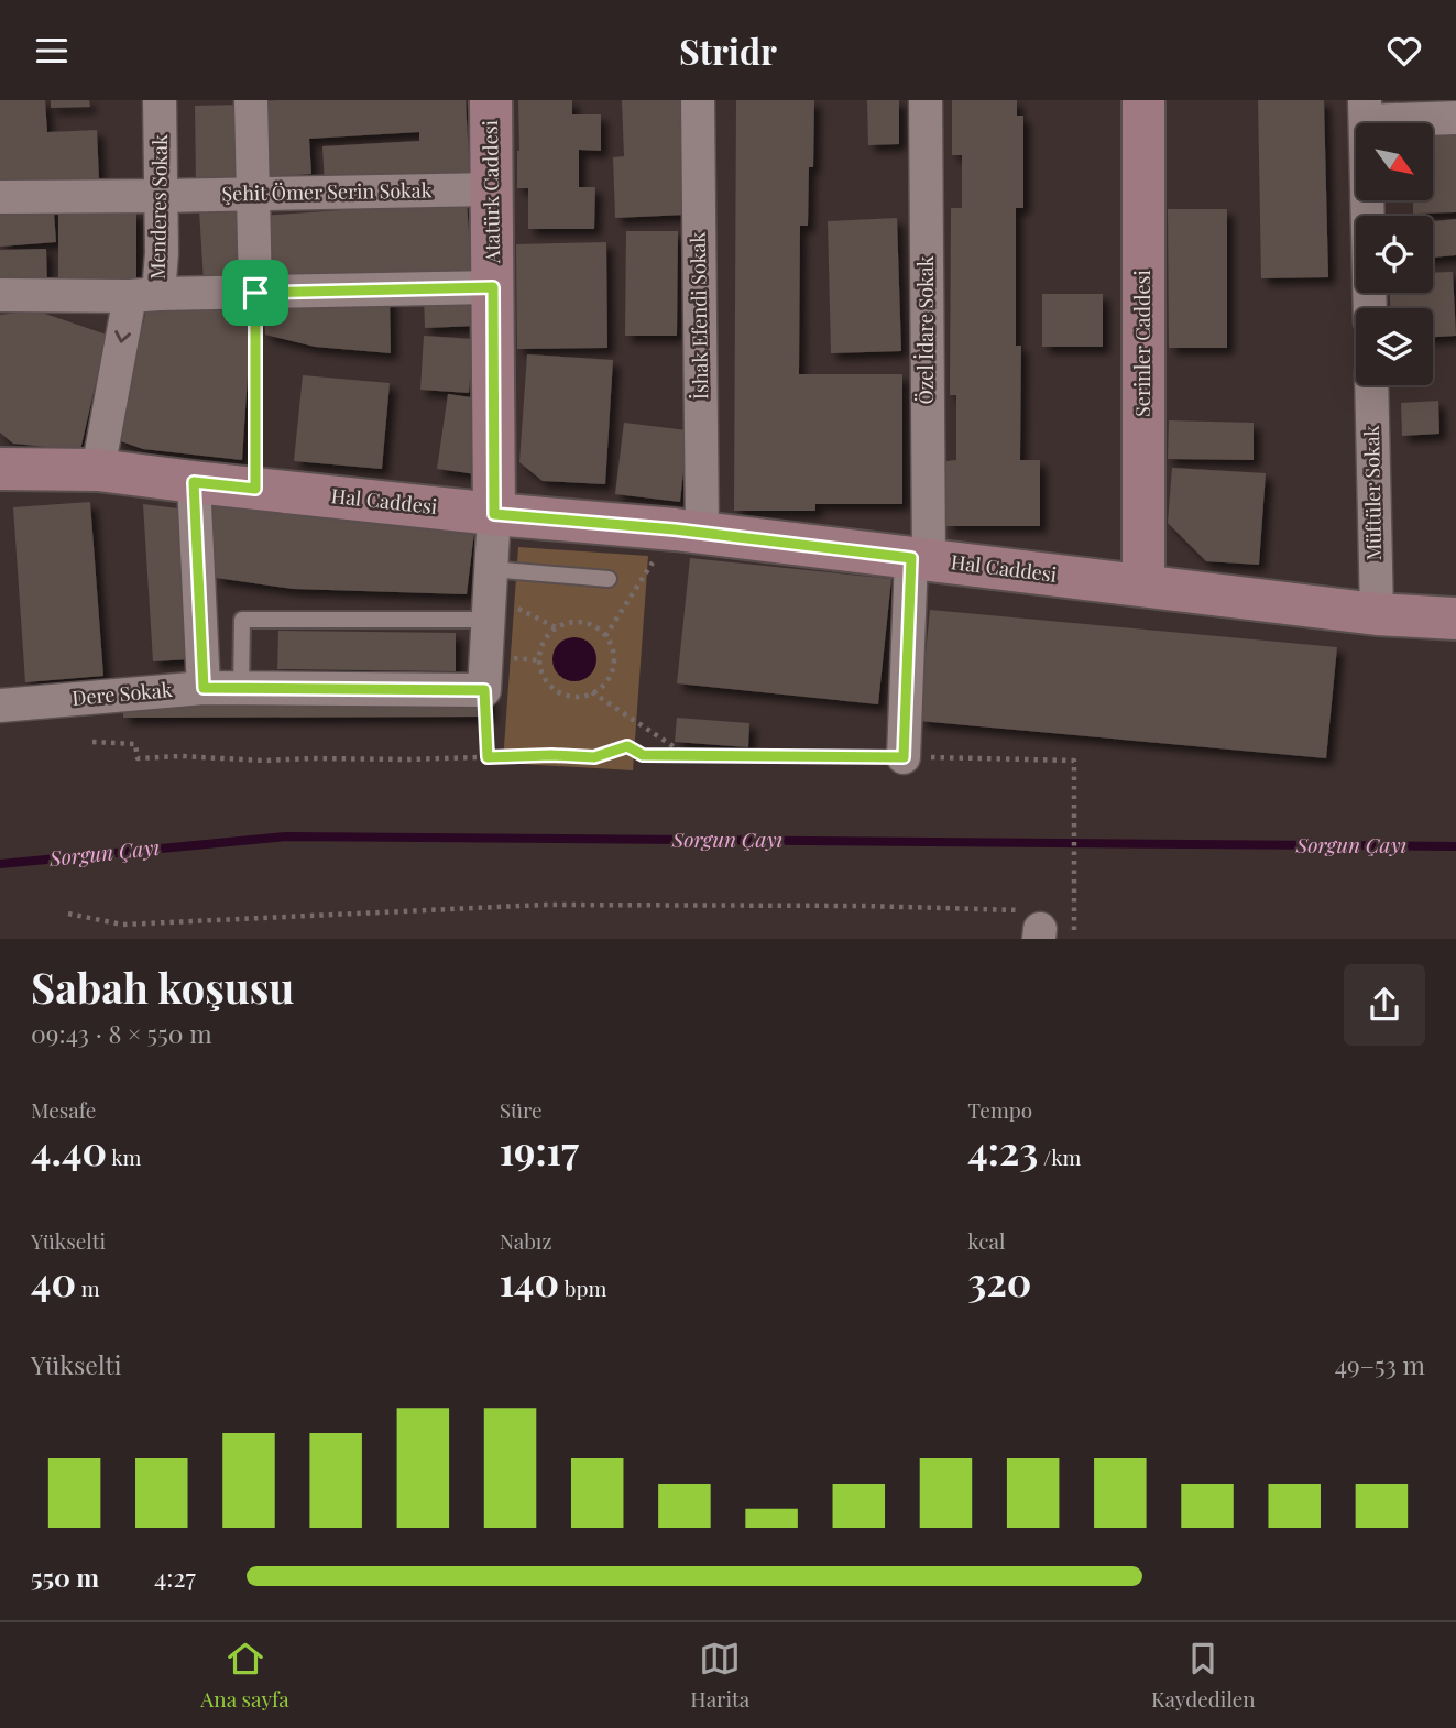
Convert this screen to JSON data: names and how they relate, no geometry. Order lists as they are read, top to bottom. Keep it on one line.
{"streets":{"street":["Atatürk Caddesi","Şehit Ömer Serin Sokak","Menderes Sokak","İshak Efendi Sokak","Özel İdare Sokak","Serinler Caddesi","Müftüler Sokak","Hal Caddesi","Dere Sokak"]},"crossings":[["Atatürk Caddesi","Şehit Ömer Serin Sokak"],["Atatürk Caddesi","Hal Caddesi"],["Şehit Ömer Serin Sokak","Menderes Sokak"],["Menderes Sokak","Hal Caddesi"],["İshak Efendi Sokak","Hal Caddesi"],["Özel İdare Sokak","Hal Caddesi"],["Serinler Caddesi","Hal Caddesi"],["Müftüler Sokak","Hal Caddesi"]],"one_way":["Menderes Sokak"],"water":["Sorgun Çayı"],"north":"bottom right","page":{"header":"Stridr","heading":["Sabah koşusu","09:43 · 8 × 550 m"],"stats":[["Mesafe","4.40 km"],["Süre","19:17"],["Tempo","4:23 /km"],["Yükselti","40 m"],["Nabız","140 bpm"],["kcal","320"]],"chart":["Yükselti","49–53 m"],"list":[{"name":"550 m","note":"4:27"}],"tabs":["Ana sayfa","Harita","Kaydedilen"]}}
